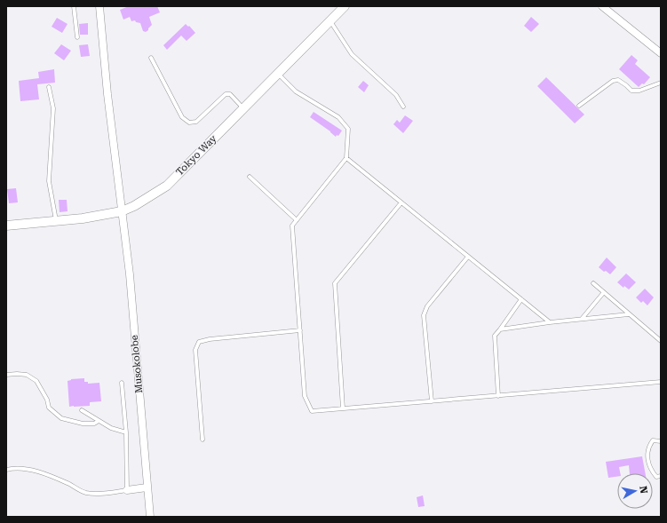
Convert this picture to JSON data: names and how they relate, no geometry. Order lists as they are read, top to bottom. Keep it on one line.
{"streets":{"street":["Tokyo Way","Musokolobe"]},"crossings":[["Tokyo Way","Musokolobe"]],"north":"right"}
